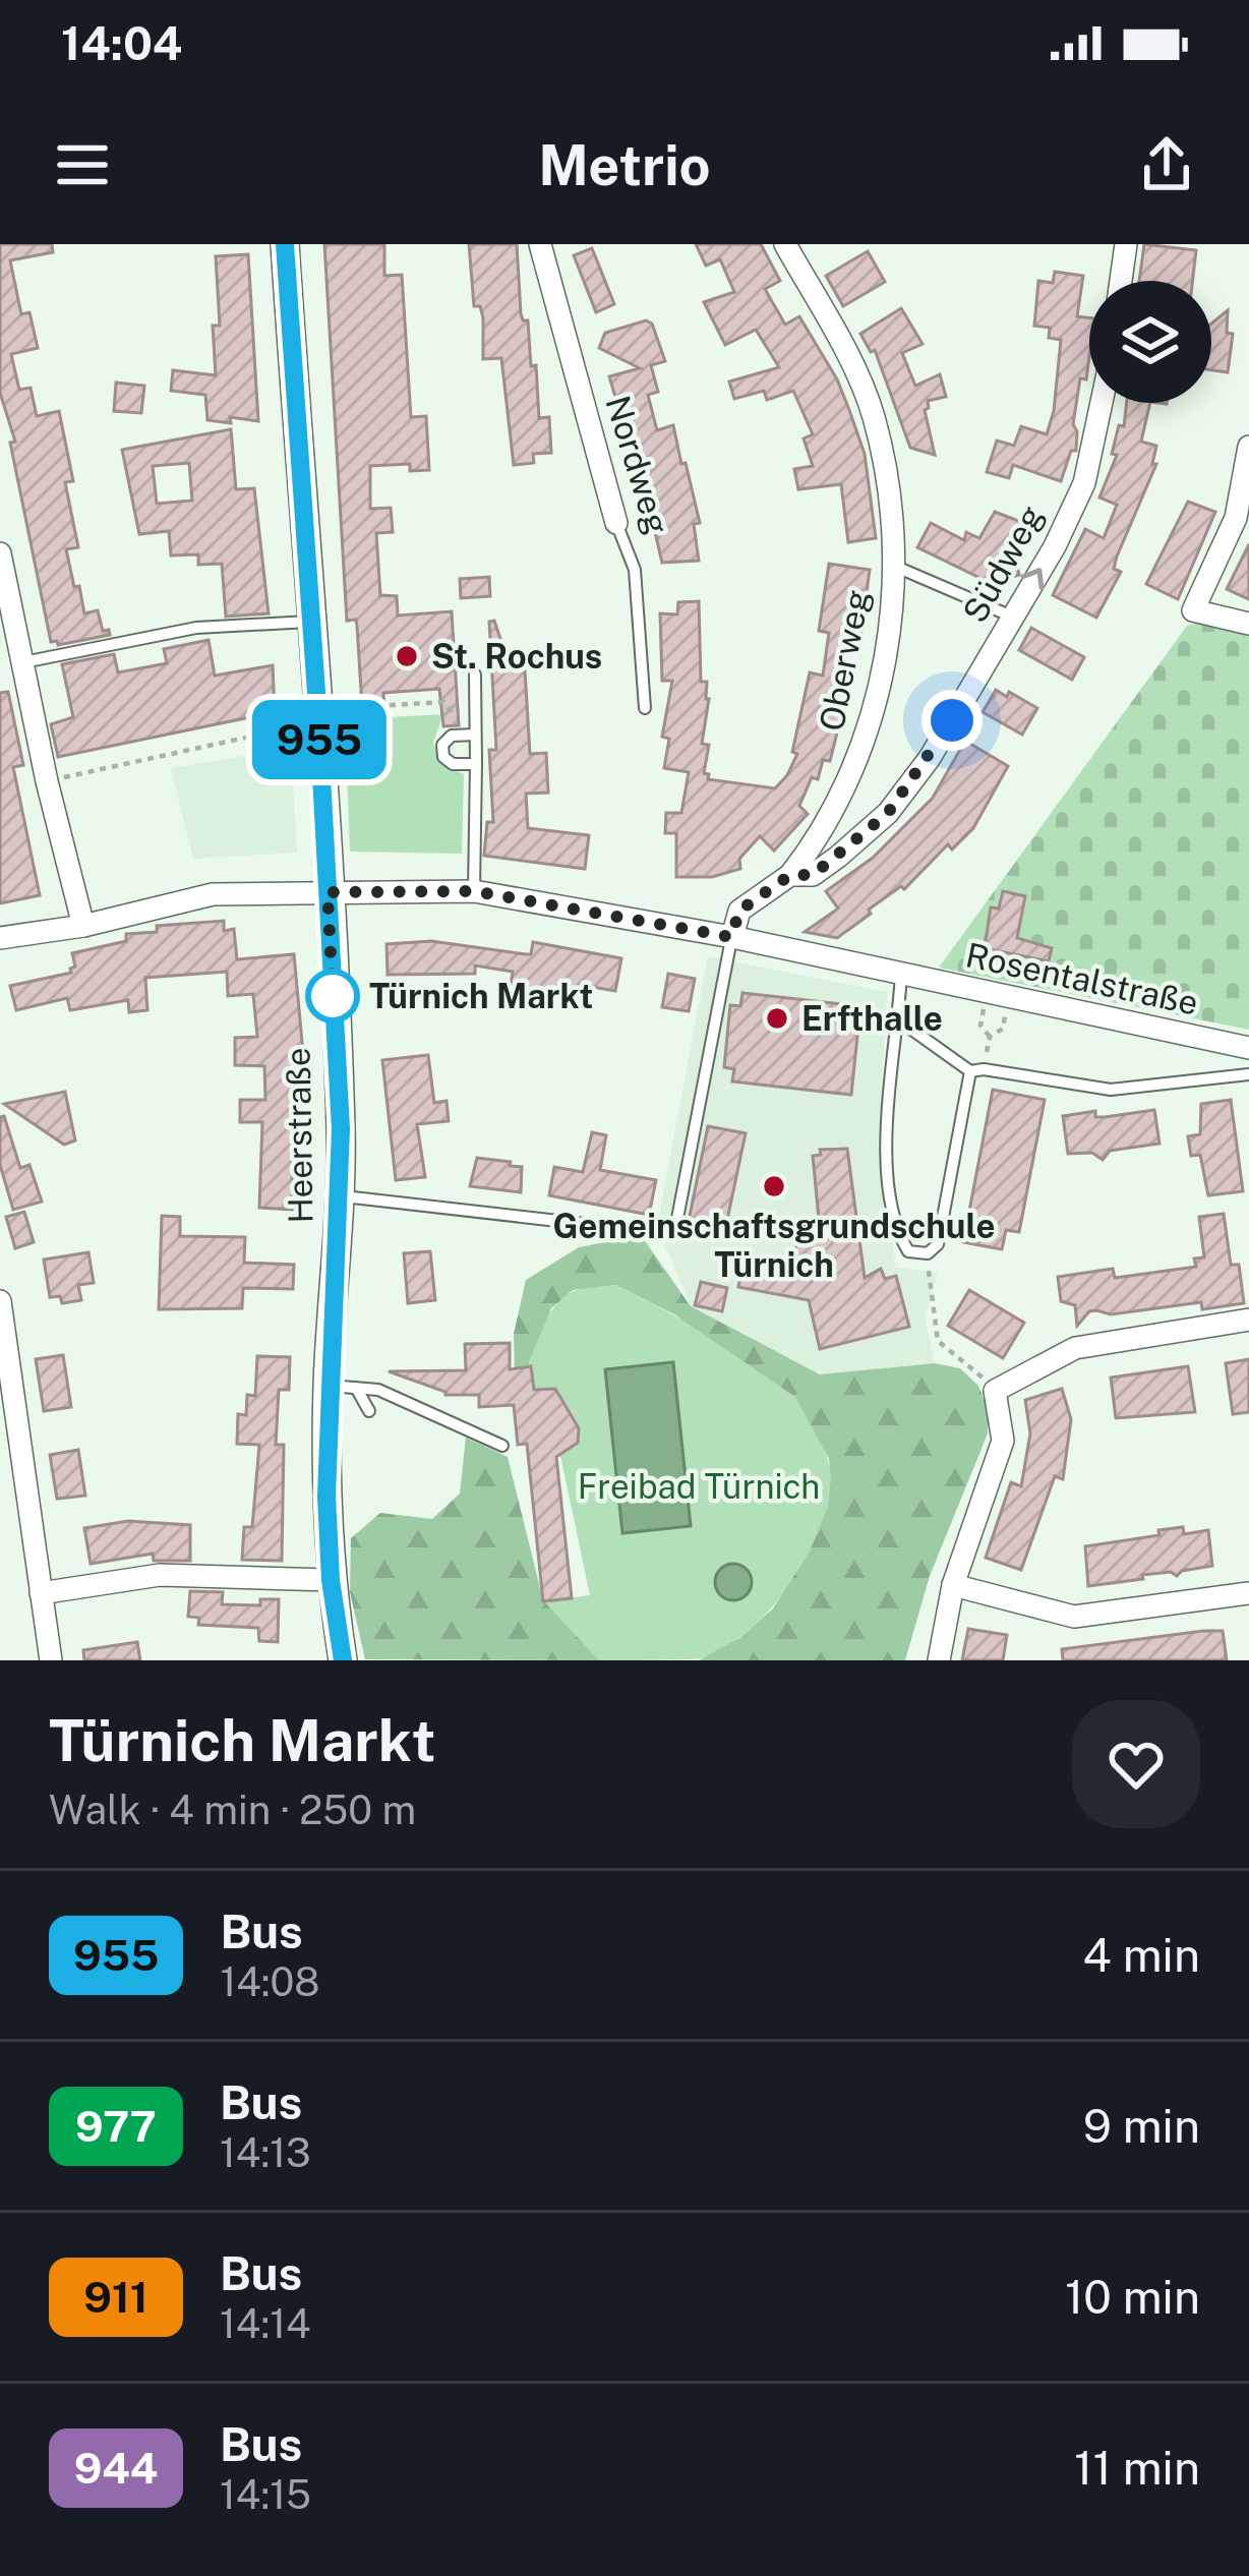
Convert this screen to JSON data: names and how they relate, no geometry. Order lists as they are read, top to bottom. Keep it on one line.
{"streets":{"main road":["Heerstraße"],"street":["Nordweg","Südweg","Oberweg","Rosentalstraße"]},"crossings":[["Südweg","Oberweg"],["Südweg","Rosentalstraße"],["Rosentalstraße","Heerstraße"]],"parks":["Freibad Türnich"],"places":["St. Rochus","Türnich Markt","Erfthalle","Gemeinschaftsgrundschule Türnich"],"lines":["bus line 955"],"page":{"status":"14:04","header":"Metrio","on_map":"955","heading":["Türnich Markt","Walk · 4 min · 250 m"],"list":[{"mark":"955","name":"Bus","note":"14:08","value":"4 min"},{"mark":"977","name":"Bus","note":"14:13","value":"9 min"},{"mark":"911","name":"Bus","note":"14:14","value":"10 min"},{"mark":"944","name":"Bus","note":"14:15","value":"11 min"}]}}
